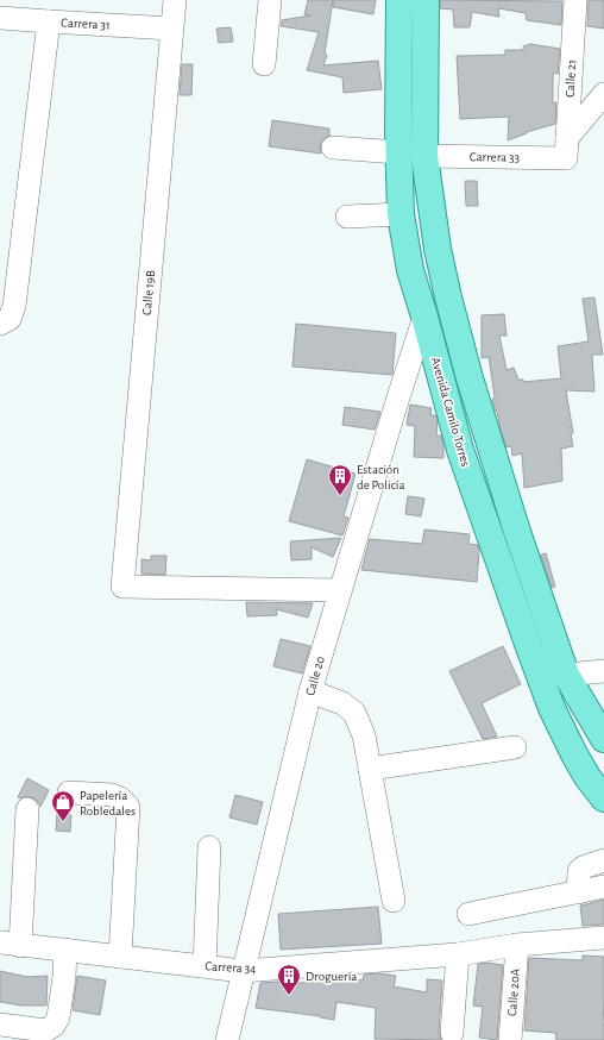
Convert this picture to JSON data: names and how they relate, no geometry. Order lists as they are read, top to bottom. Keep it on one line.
{"streets":{"main road":["Avenida Camilo Torres"],"street":["Carrera 31","Calle 21","Carrera 33","Calle 19B","Calle 20","Carrera 34","Calle 20A"]},"crossings":[["Carrera 31","Calle 19B"],["Calle 21","Carrera 33"],["Calle 19B","Calle 20"],["Avenida Camilo Torres","Calle 20"],["Calle 20","Carrera 34"],["Carrera 34","Calle 20A"]],"places":{"building":["Estación de Policía","Droguería"],"shop":["Papelería Robledales"]}}
